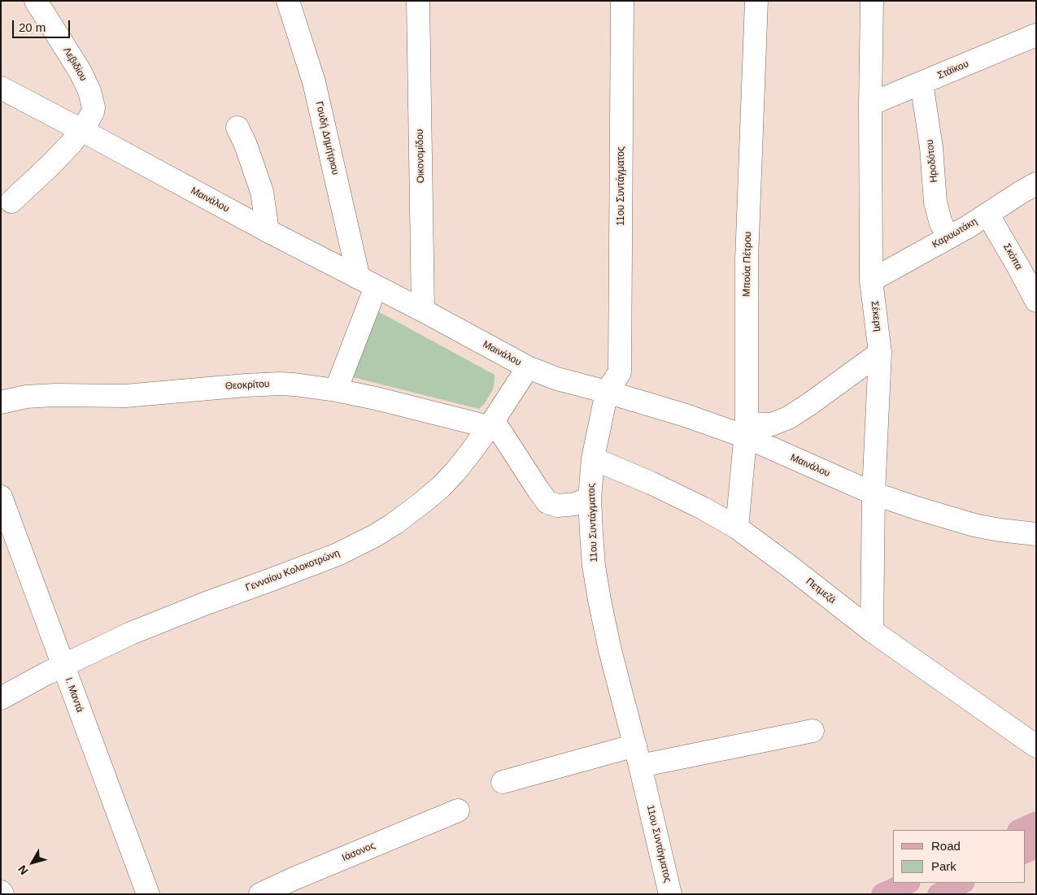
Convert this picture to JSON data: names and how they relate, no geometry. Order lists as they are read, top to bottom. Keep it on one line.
{"streets":{"street":["Λεβιδίου","Στάϊκου","Γουδή Δημήτριου","Οικονομίδου","Ηροδότου","11ου Συντάγματος","Μαινάλου","Καρυωτάκη","Σκόπα","Μπούα Πέτρου","Σέκερη","Θεοκρίτου","Γενναίου Κολοκοτρώνη","Πετμεζά","Ι. Μαντά","Ιάσονος"]},"crossings":[["Λεβιδίου","Μαινάλου"],["Στάϊκου","Ηροδότου"],["Στάϊκου","Σέκερη"],["Γουδή Δημήτριου","Μαινάλου"],["Οικονομίδου","Μαινάλου"],["Ηροδότου","Καρυωτάκη"],["11ου Συντάγματος","Μαινάλου"],["11ου Συντάγματος","Πετμεζά"],["Μαινάλου","Μπούα Πέτρου"],["Μαινάλου","Σέκερη"],["Μαινάλου","Γενναίου Κολοκοτρώνη"],["Καρυωτάκη","Σκόπα"],["Καρυωτάκη","Σέκερη"],["Μπούα Πέτρου","Πετμεζά"],["Σέκερη","Πετμεζά"],["Θεοκρίτου","Γενναίου Κολοκοτρώνη"],["Γενναίου Κολοκοτρώνη","Ι. Μαντά"]],"legend":["Road","Park"],"scale_bar":"20 m","north":"bottom left"}
